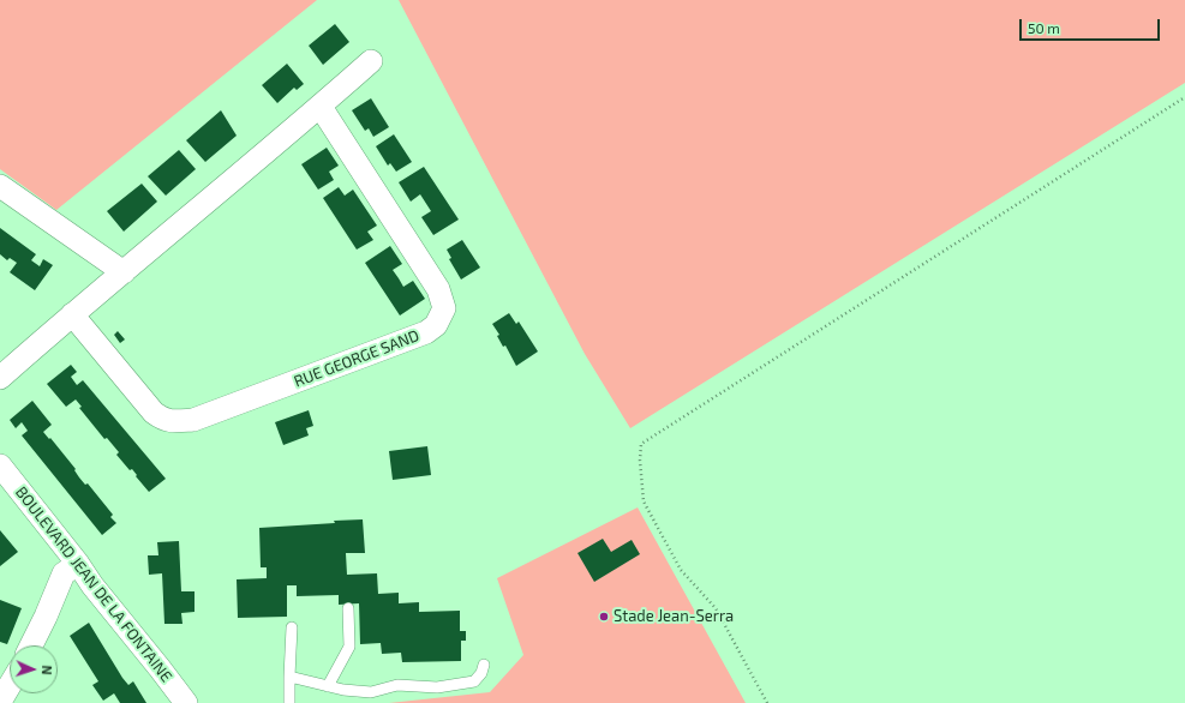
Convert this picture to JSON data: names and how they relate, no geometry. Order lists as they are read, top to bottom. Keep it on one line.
{"streets":{"street":["RUE GEORGE SAND","BOULEVARD JEAN DE LA FONTAINE"]},"places":["Stade Jean-Serra"],"scale_bar":"50 m","north":"right"}
